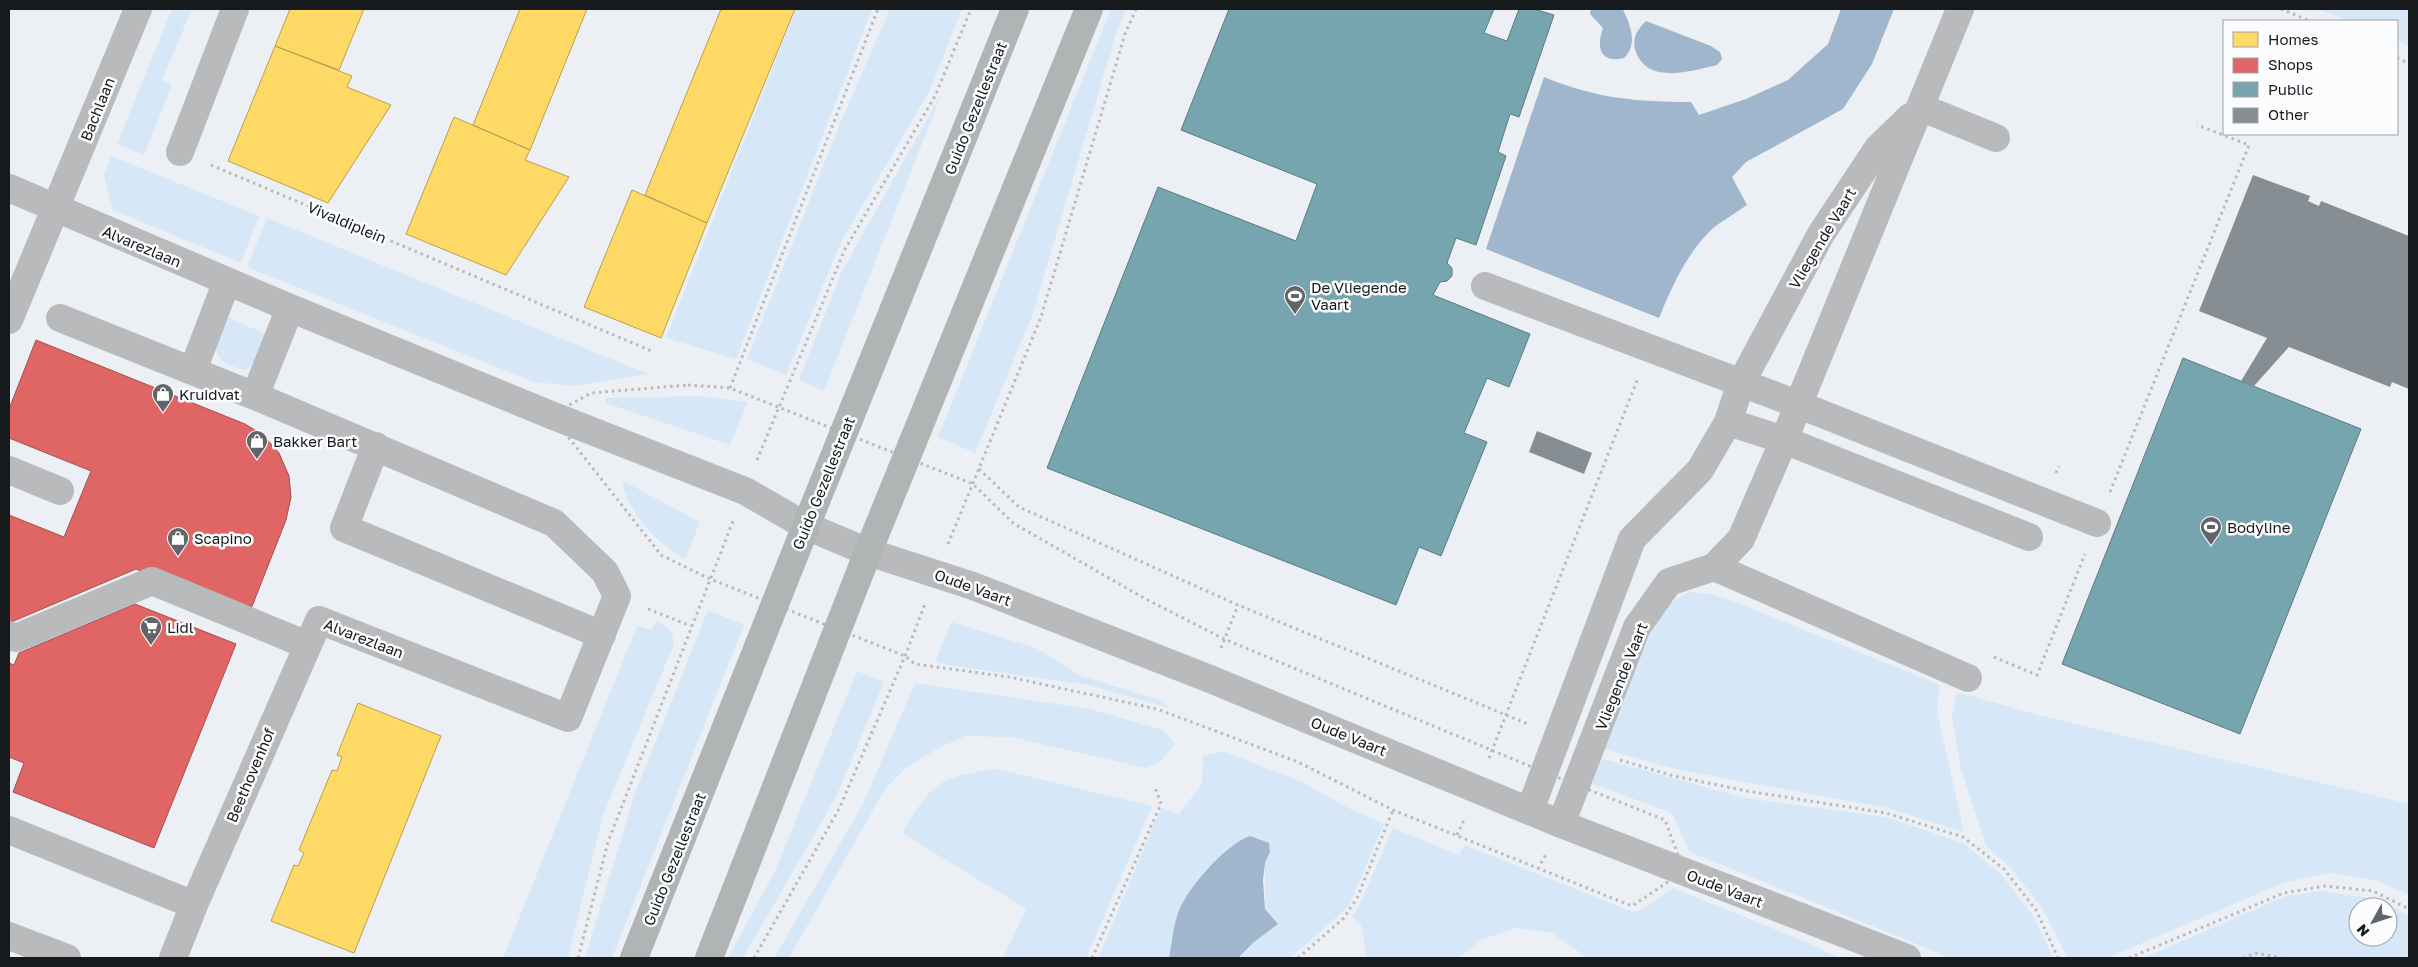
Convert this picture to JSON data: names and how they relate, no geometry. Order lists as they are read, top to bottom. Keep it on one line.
{"streets":{"main road":["Guido Gezellestraat"],"street":["Bachlaan","Vliegende Vaart","Alvarezlaan","Oude Vaart","Beethovenhof"],"path":["Vivaldiplein"]},"crossings":[["Guido Gezellestraat","Alvarezlaan"],["Guido Gezellestraat","Oude Vaart"],["Bachlaan","Alvarezlaan"],["Vliegende Vaart","Oude Vaart"],["Alvarezlaan","Oude Vaart"],["Alvarezlaan","Beethovenhof"]],"places":{"sports":["De Vliegende Vaart","Bodyline"],"shop":["Kruidvat","Bakker Bart","Scapino"],"supermarket":["Lidl"]},"legend":["Homes","Shops","Public","Other"],"north":"bottom left"}
